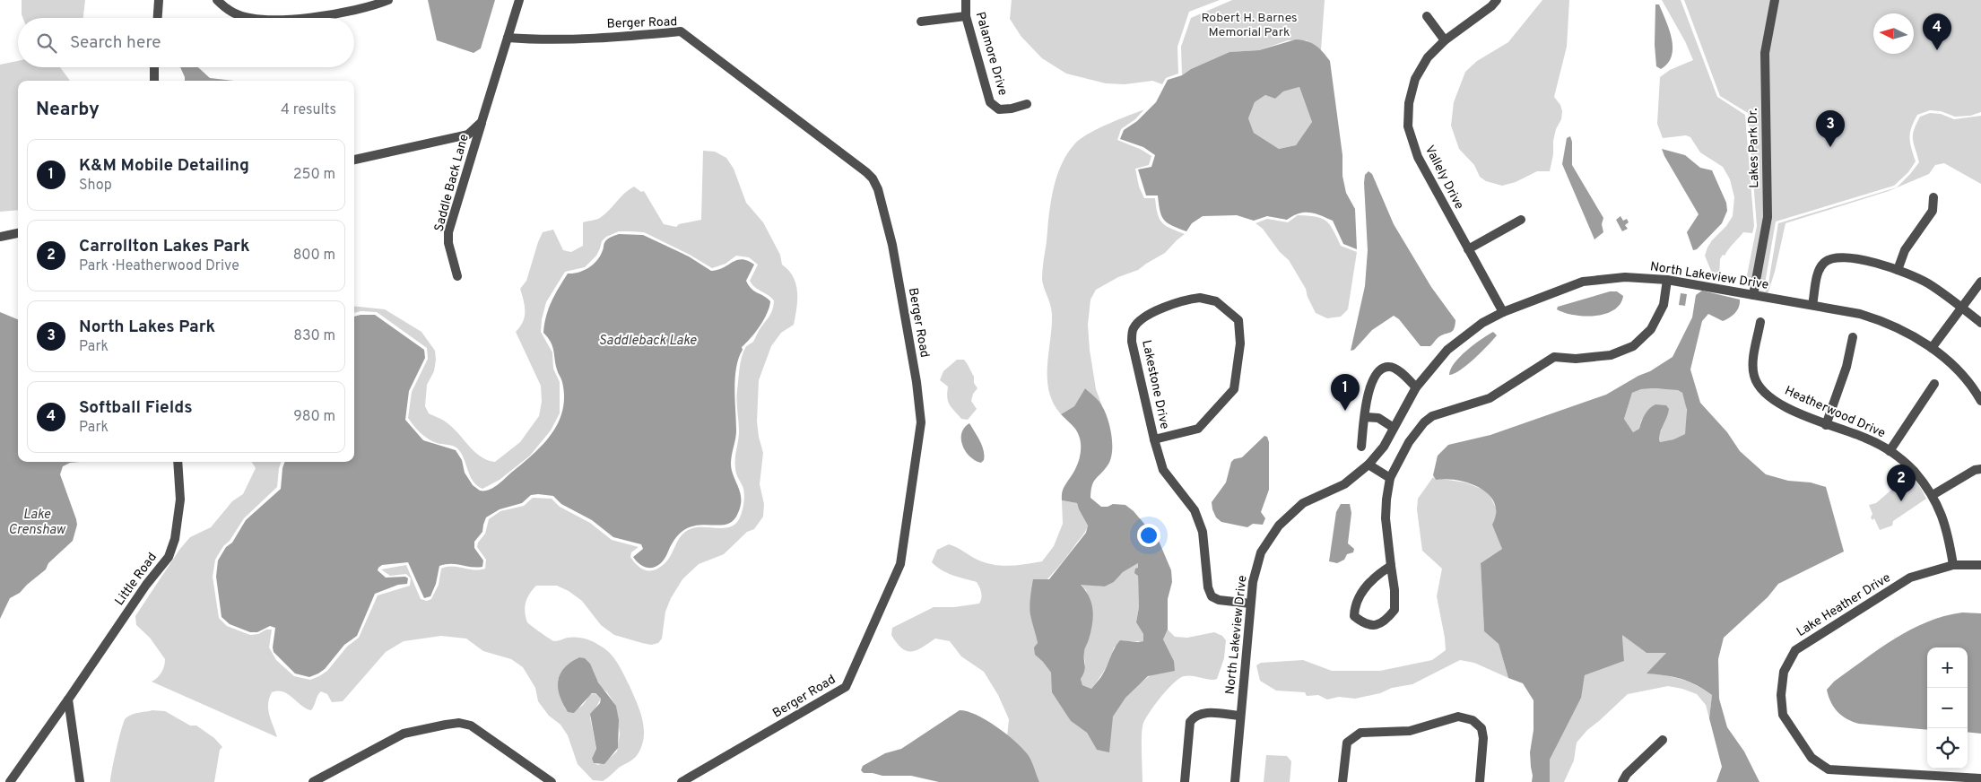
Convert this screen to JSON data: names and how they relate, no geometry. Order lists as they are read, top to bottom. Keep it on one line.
{"streets":{"street":["Berger Road","Palamore Drive","Lakes Park Dr.","Vallely Drive","Saddle Back Lane","North Lakeview Drive","Lakestone Drive","Heatherwood Drive","Little Road","Lake Heather Drive"]},"crossings":[["Berger Road","Saddle Back Lane"],["Lakes Park Dr.","North Lakeview Drive"],["Vallely Drive","North Lakeview Drive"],["North Lakeview Drive","Lakestone Drive"],["Heatherwood Drive","Lake Heather Drive"]],"water":["Saddleback Lake","Lake Crenshaw"],"parks":["Robert H. Barnes Memorial Park"],"north":"left","page":{"pins":["4","3","1","2"],"search":"Search here","heading":["Nearby","4 results"],"list":[{"mark":"1","name":"K&M Mobile Detailing","note":"Shop","value":"250 m"},{"mark":"2","name":"Carrollton Lakes Park","note":"Park · Heatherwood Drive","value":"800 m"},{"mark":"3","name":"North Lakes Park","note":"Park","value":"830 m"},{"mark":"4","name":"Softball Fields","note":"Park","value":"980 m"}],"map_buttons":["+","−"]}}
